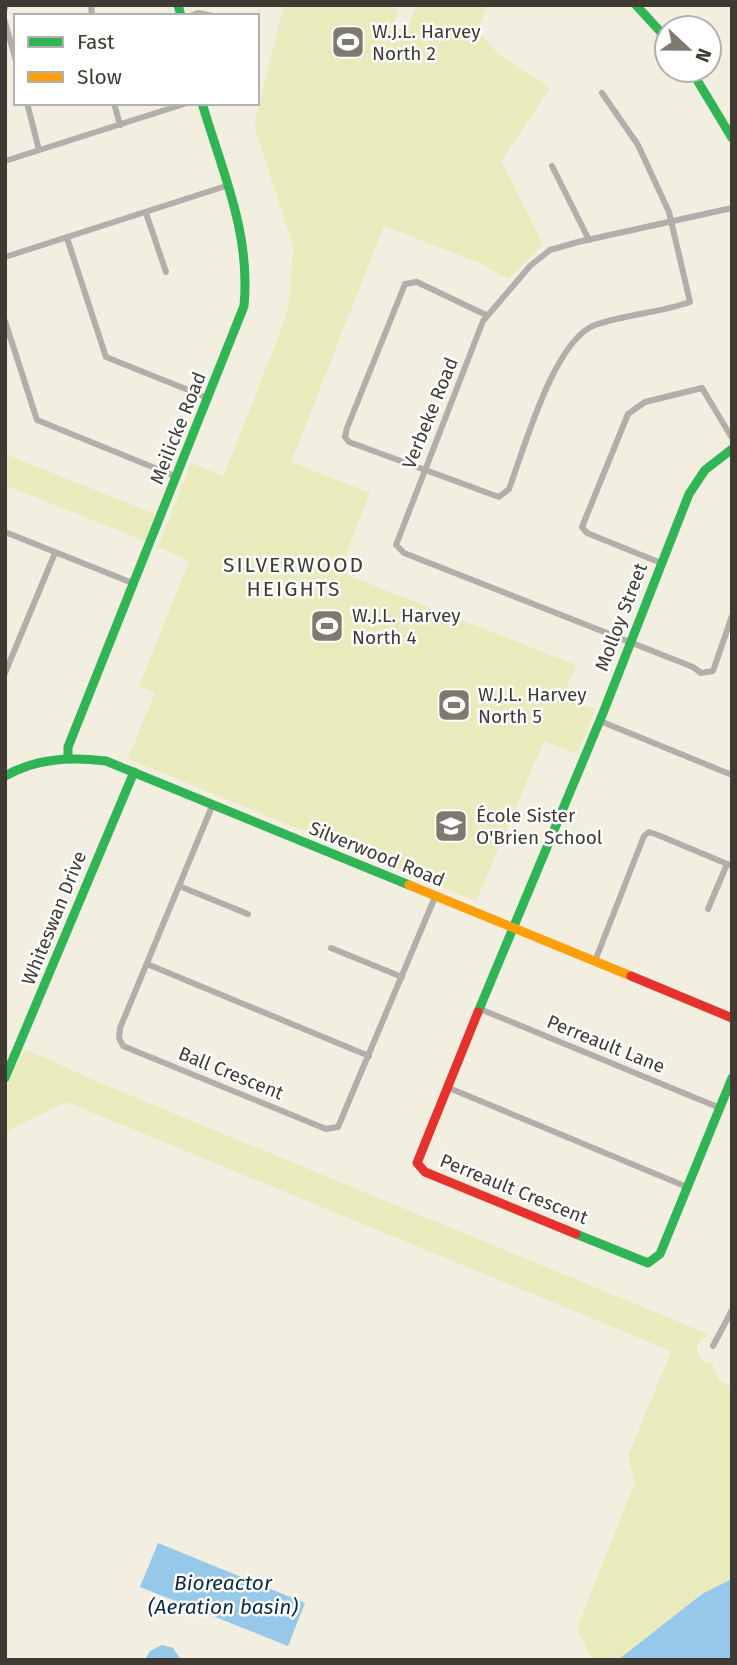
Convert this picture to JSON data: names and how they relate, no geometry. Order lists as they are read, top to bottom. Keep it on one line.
{"streets":{"street":["Verbeke Road","Meilicke Road","Molloy Street","Silverwood Road","Whiteswan Drive","Perreault Lane","Ball Crescent","Perreault Crescent"]},"crossings":[["Verbeke Road","Molloy Street"],["Meilicke Road","Silverwood Road"],["Molloy Street","Silverwood Road"],["Molloy Street","Perreault Crescent"],["Silverwood Road","Whiteswan Drive"],["Silverwood Road","Ball Crescent"],["Silverwood Road","Perreault Crescent"],["Perreault Lane","Perreault Crescent"]],"districts":["SILVERWOOD HEIGHTS"],"water":["Bioreactor (Aeration basin)"],"places":{"sports":["W.J.L. Harvey North 2","W.J.L. Harvey North 4","W.J.L. Harvey North 5"],"school or university":["École Sister O'Brien School"]},"legend":["Fast","Slow"],"north":"right"}
